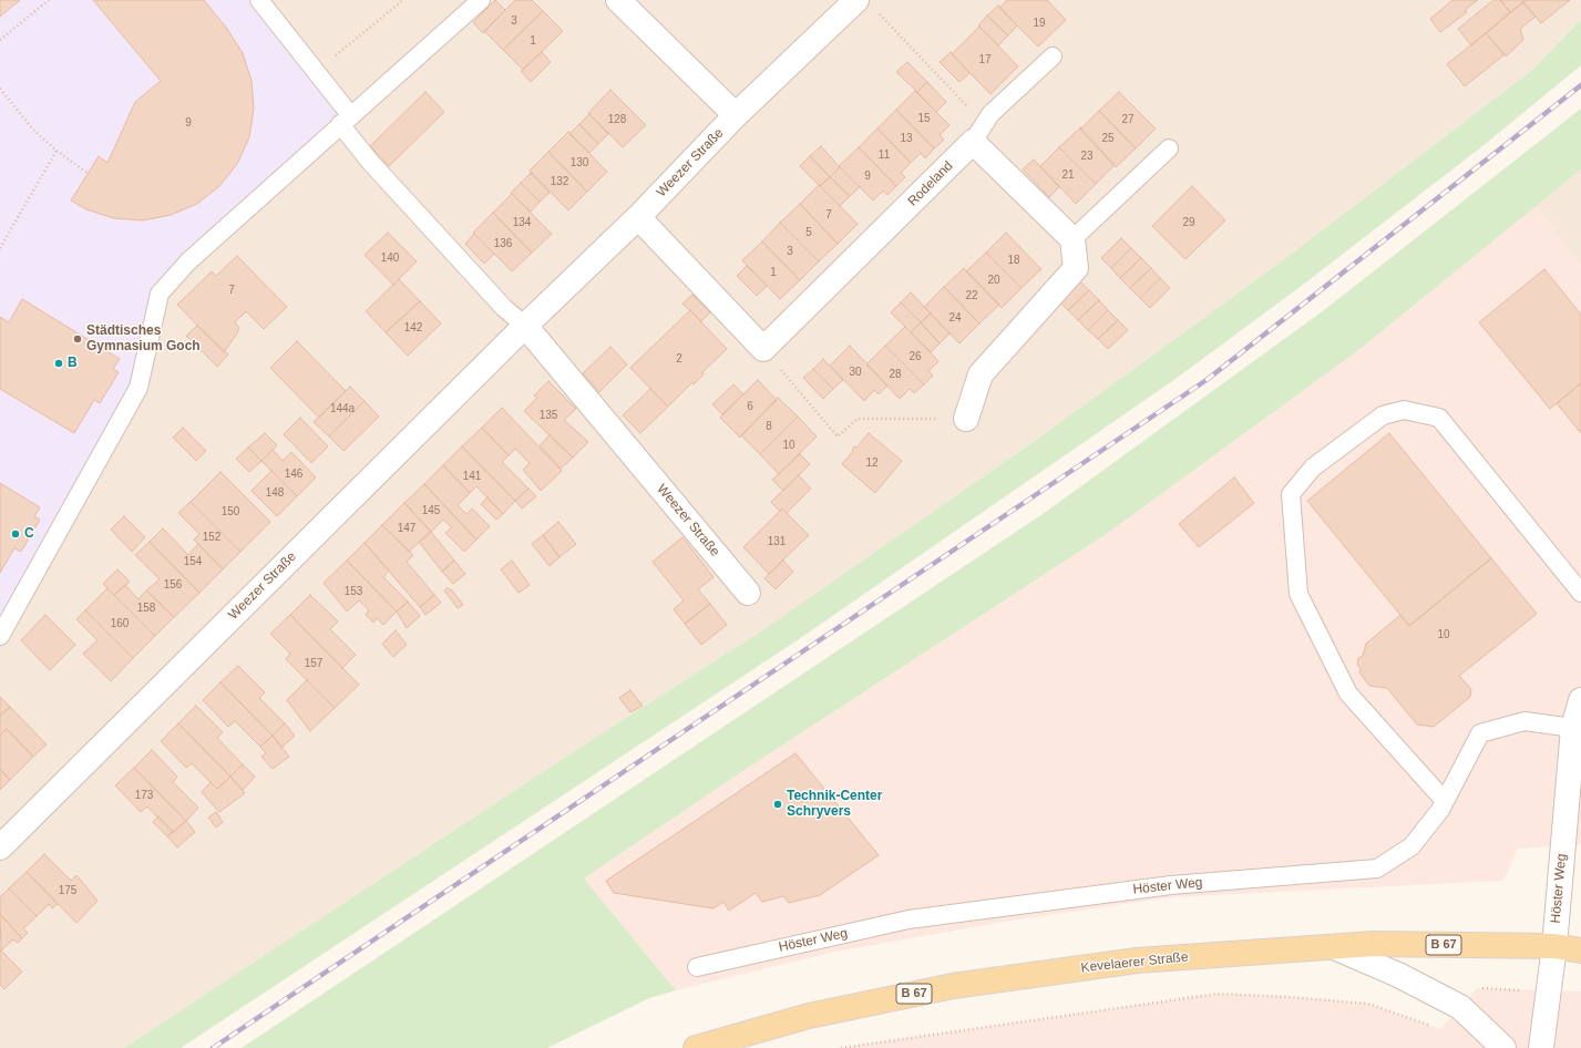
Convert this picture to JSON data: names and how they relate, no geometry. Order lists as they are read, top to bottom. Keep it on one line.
{"streets":{"main road":["B 67","Kevelaerer Straße"],"street":["Weezer Straße","Rodeland","Höster Weg"]},"crossings":[["Höster Weg","Kevelaerer Straße"]],"places":["Städtisches Gymnasium Goch","B","C","Technik-Center Schryvers"],"house_numbers":["3","19","1","17","15","128","27","9","13","25","11","23","130","21","9","132","7","134","29","5","136","3","140","18","1","20","7","22","24","142","26","2","30","28","6","144a","135","8","10","12","146","141","148","145","150","147","152","131","154","156","153","158","160","10","157","173","175"]}
